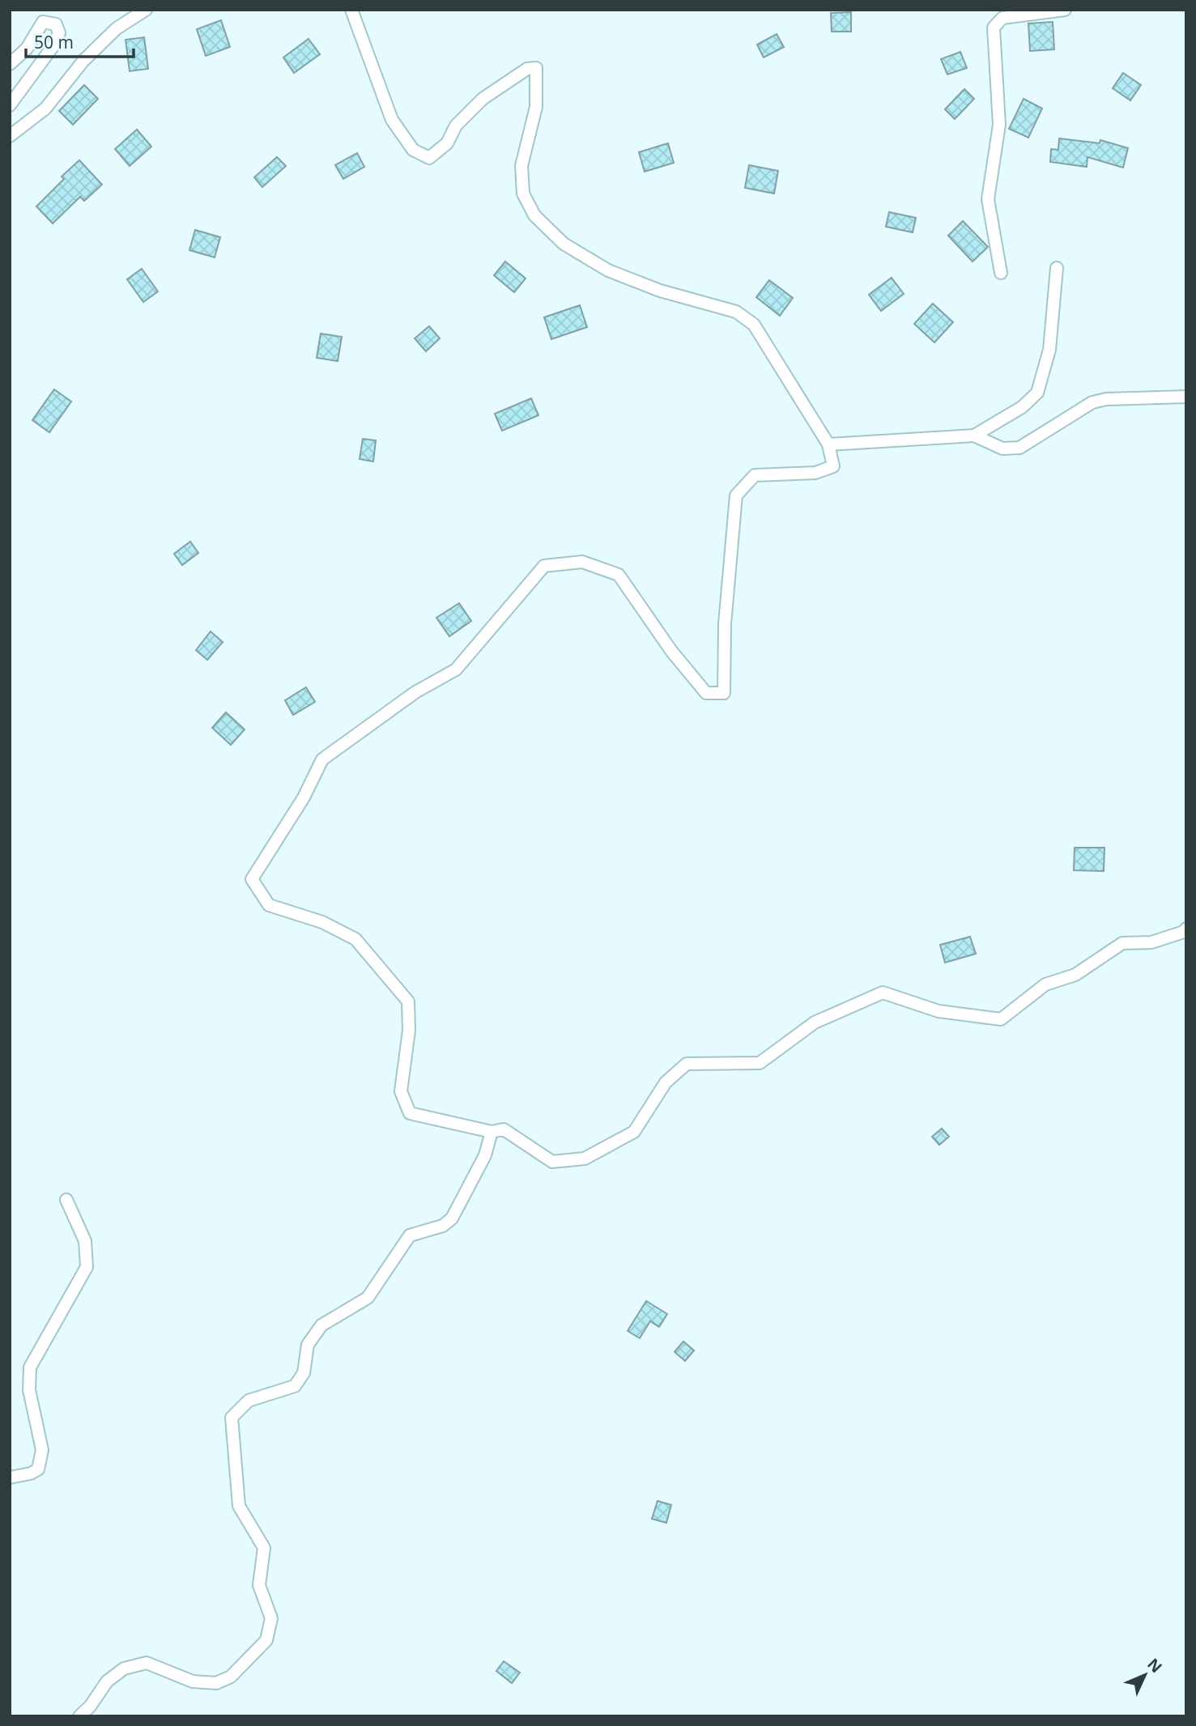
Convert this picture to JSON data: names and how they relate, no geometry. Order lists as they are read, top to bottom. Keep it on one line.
{"scale_bar":"50 m","north":"top right"}
